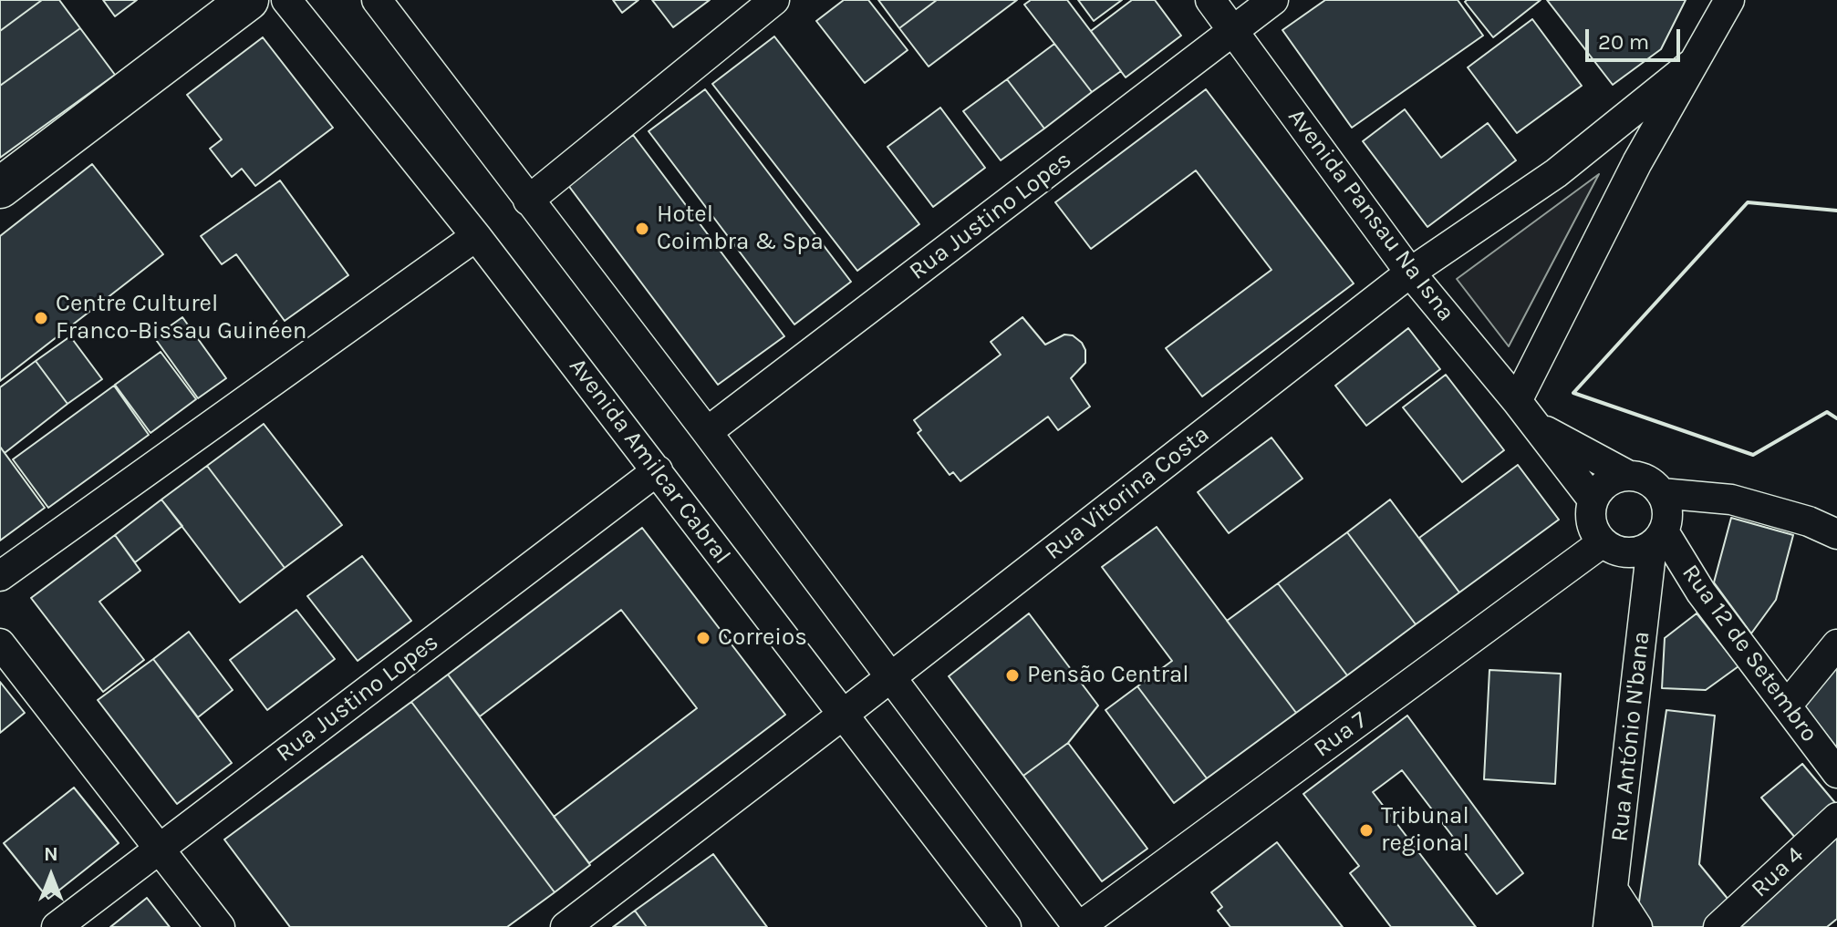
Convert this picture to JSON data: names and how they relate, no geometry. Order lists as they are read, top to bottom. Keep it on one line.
{"streets":{"street":["Avenida Pansau Na Isna","Rua Justino Lopes","Avenida Amilcar Cabral","Rua Vitorina Costa","Rua 12 de Setembro","Rua 7","Rua António N'bana","Rua 4"]},"crossings":[["Avenida Pansau Na Isna","Rua Justino Lopes"],["Avenida Pansau Na Isna","Rua Vitorina Costa"],["Avenida Pansau Na Isna","Rua 12 de Setembro"],["Avenida Pansau Na Isna","Rua 7"],["Avenida Pansau Na Isna","Rua António N'bana"],["Rua Justino Lopes","Avenida Amilcar Cabral"],["Avenida Amilcar Cabral","Rua Vitorina Costa"],["Rua 12 de Setembro","Rua 7"],["Rua 12 de Setembro","Rua António N'bana"],["Rua 7","Rua António N'bana"]],"places":["Hotel Coimbra & Spa","Centre Culturel Franco-Bissau Guinéen","Correios","Pensão Central","Tribunal regional"],"scale_bar":"20 m","north":"top"}
